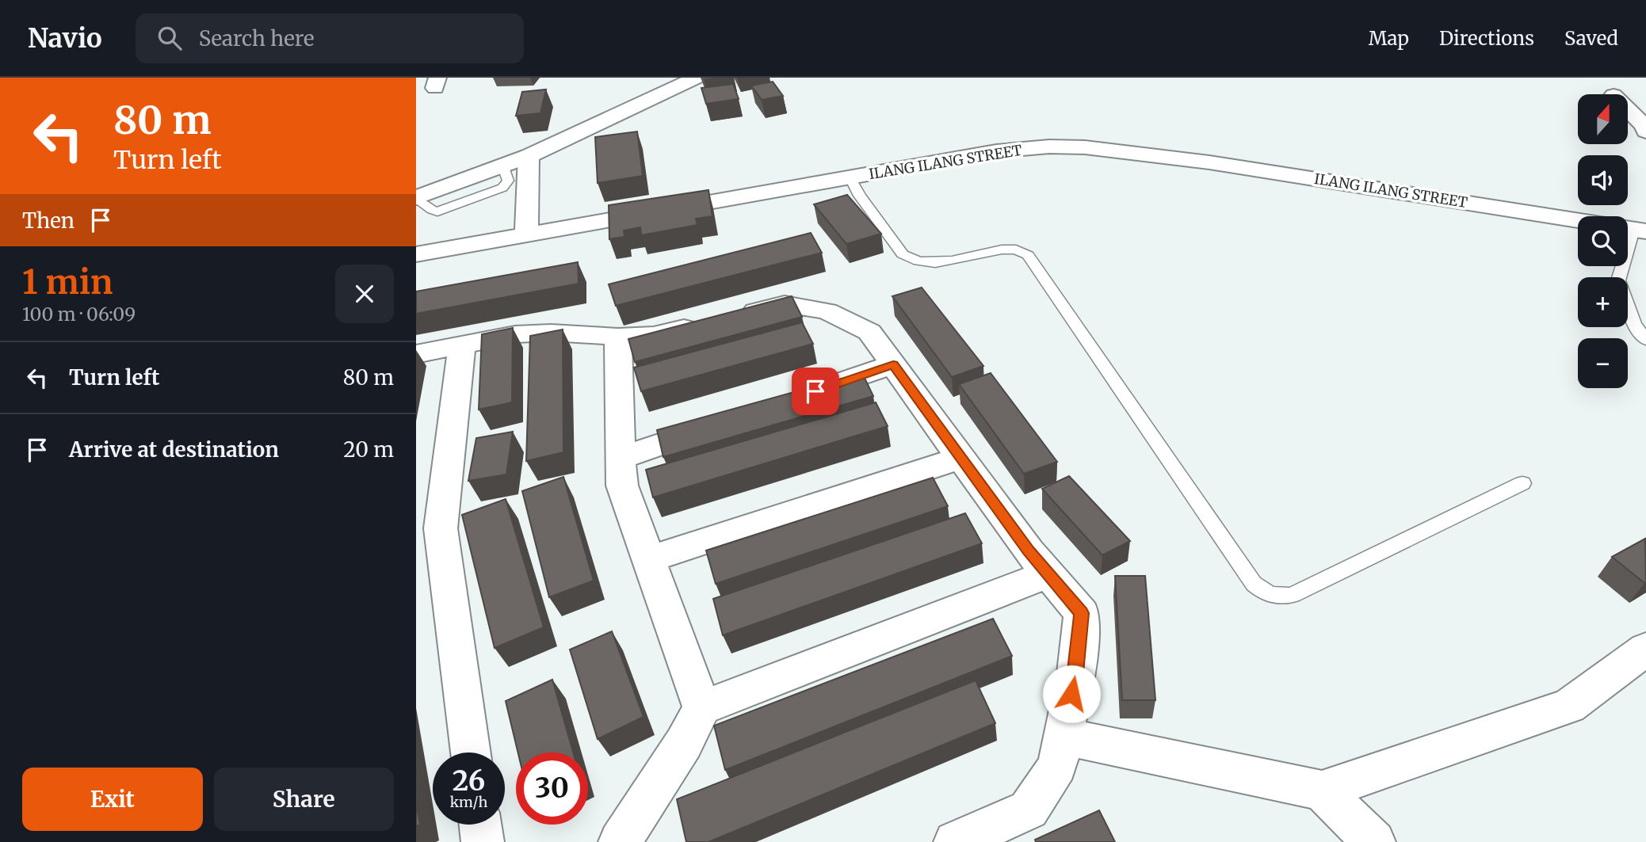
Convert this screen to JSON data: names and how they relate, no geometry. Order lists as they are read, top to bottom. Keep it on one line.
{"streets":{"street":["ILANG ILANG STREET"]},"north":"top","page":{"header":"Navio","search":"Search here","nav":["Map","Directions","Saved"],"turn":["80 m","Turn left"],"map_buttons":["+","−"],"then":"Then","heading":["1 min","100 m · 06:09"],"list":[{"name":"Turn left","value":"80 m"},{"name":"Arrive at destination","value":"20 m"}],"speed":"26 km/h","limit":"30","buttons":["Exit","Share"]}}
